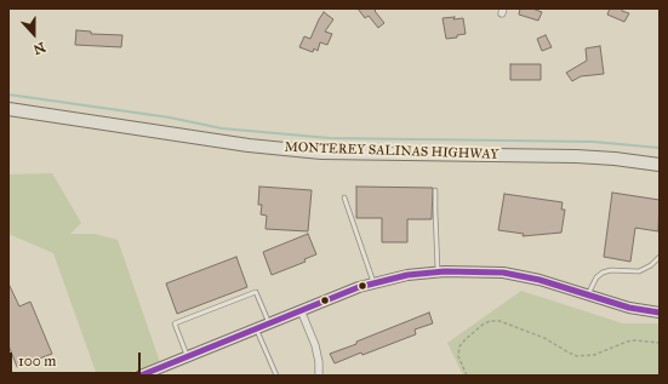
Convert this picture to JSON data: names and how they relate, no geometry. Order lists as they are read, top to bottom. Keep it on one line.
{"streets":{"highway":["MONTEREY SALINAS HIGHWAY"]},"scale_bar":"100 m","north":"bottom"}
